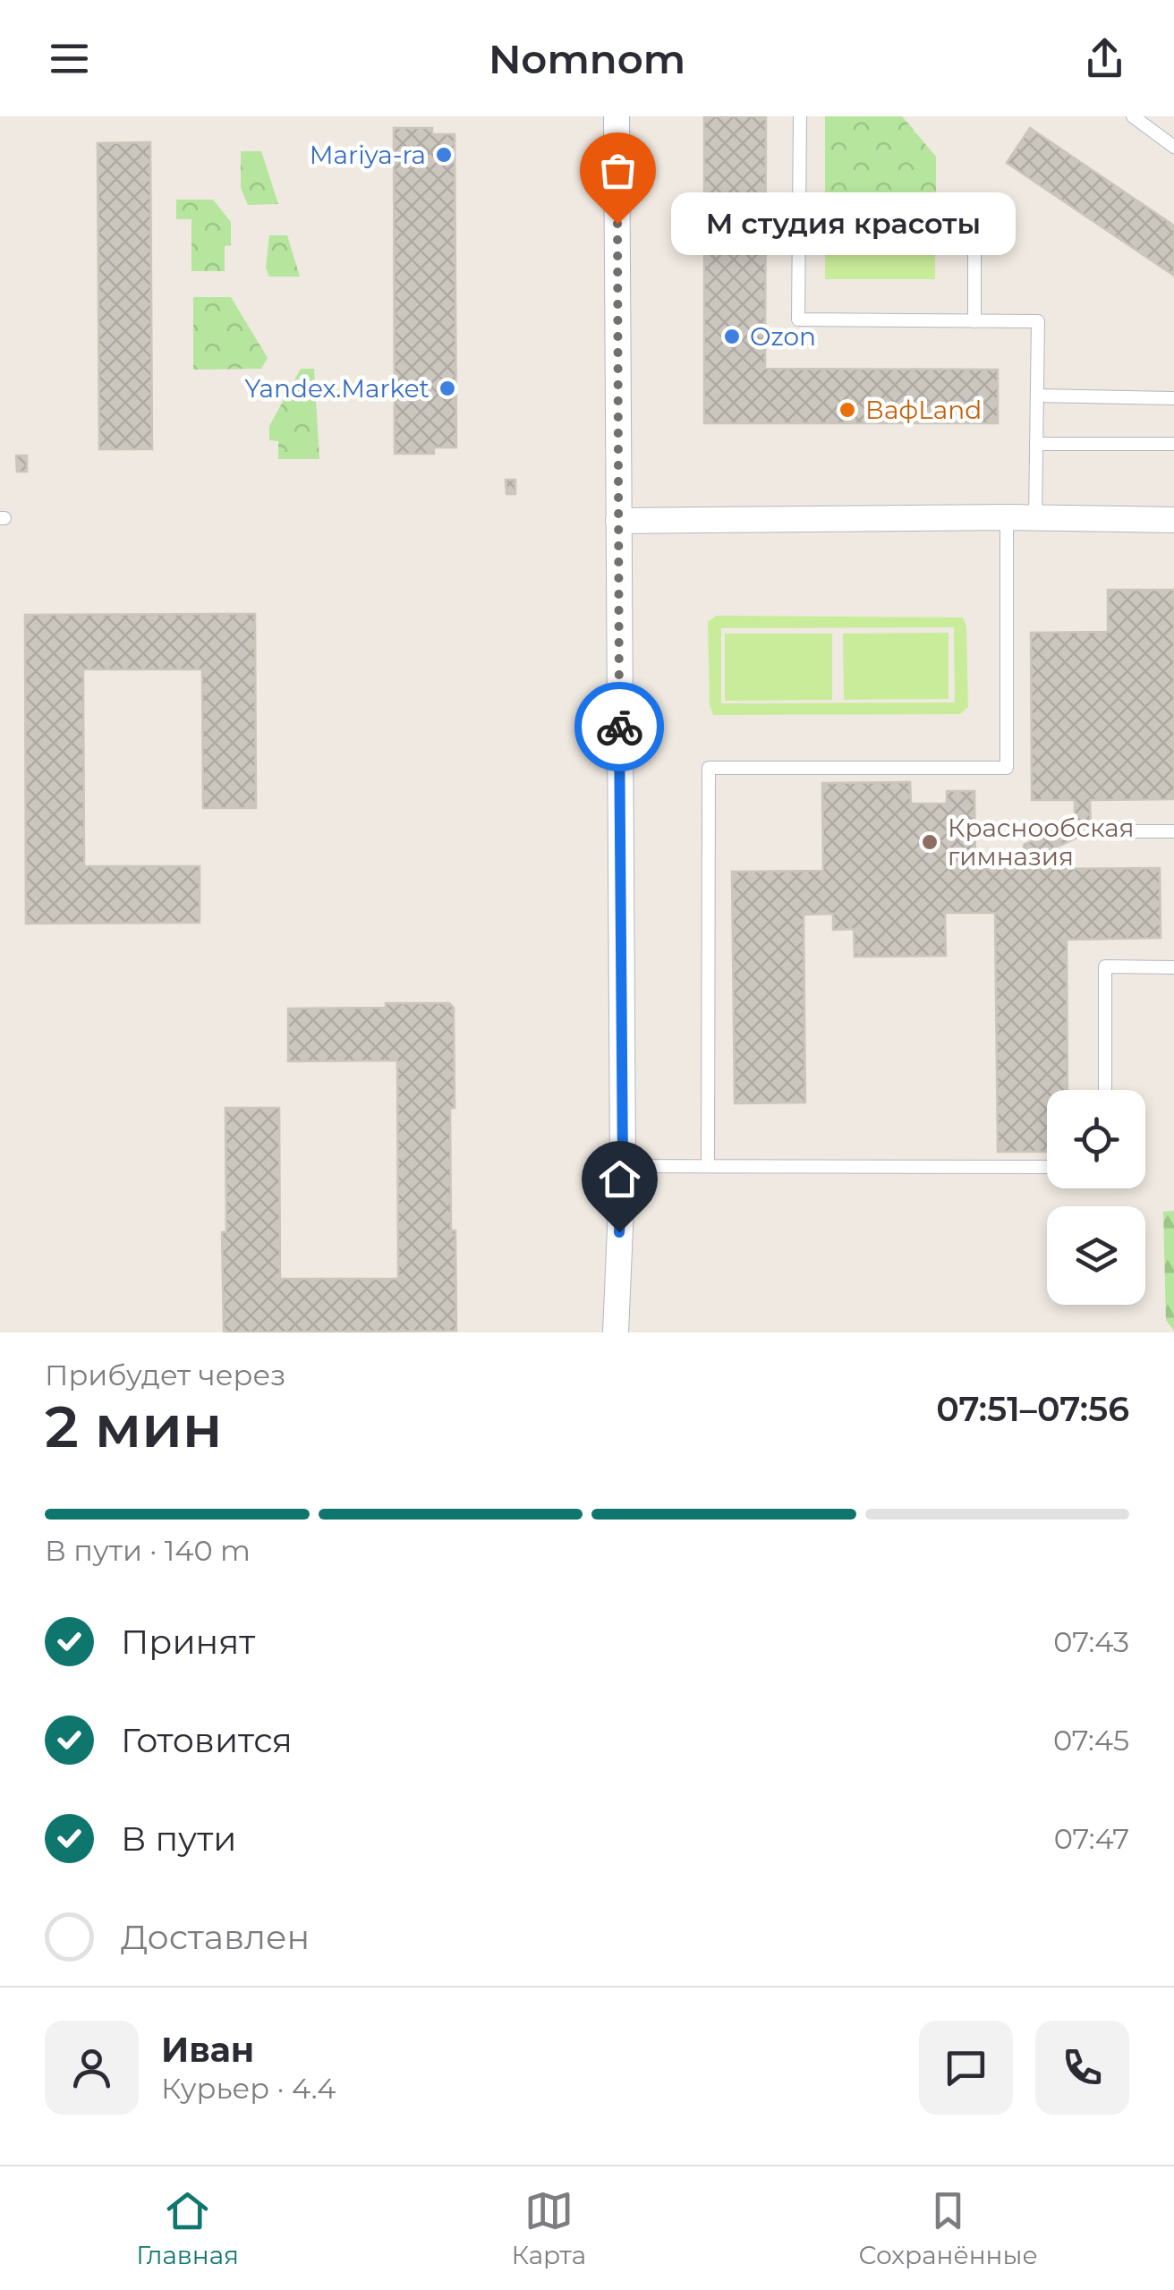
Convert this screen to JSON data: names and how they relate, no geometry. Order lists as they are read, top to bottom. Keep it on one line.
{"places":["Mariya-ra","M студия красоты","Ozon","Yandex.Market","ВафLand","Краснообская гимназия"],"page":{"header":"Nomnom","bubble":"M студия красоты","heading":["2 мин","Прибудет через","07:51–07:56"],"panel":["Иван","Курьер · 4.4"],"bar":"В пути · 140 m","list":[["Принят","07:43"],["Готовится","07:45"],["В пути","07:47"],"Доставлен"],"tabs":["Главная","Карта","Сохранённые"]}}
